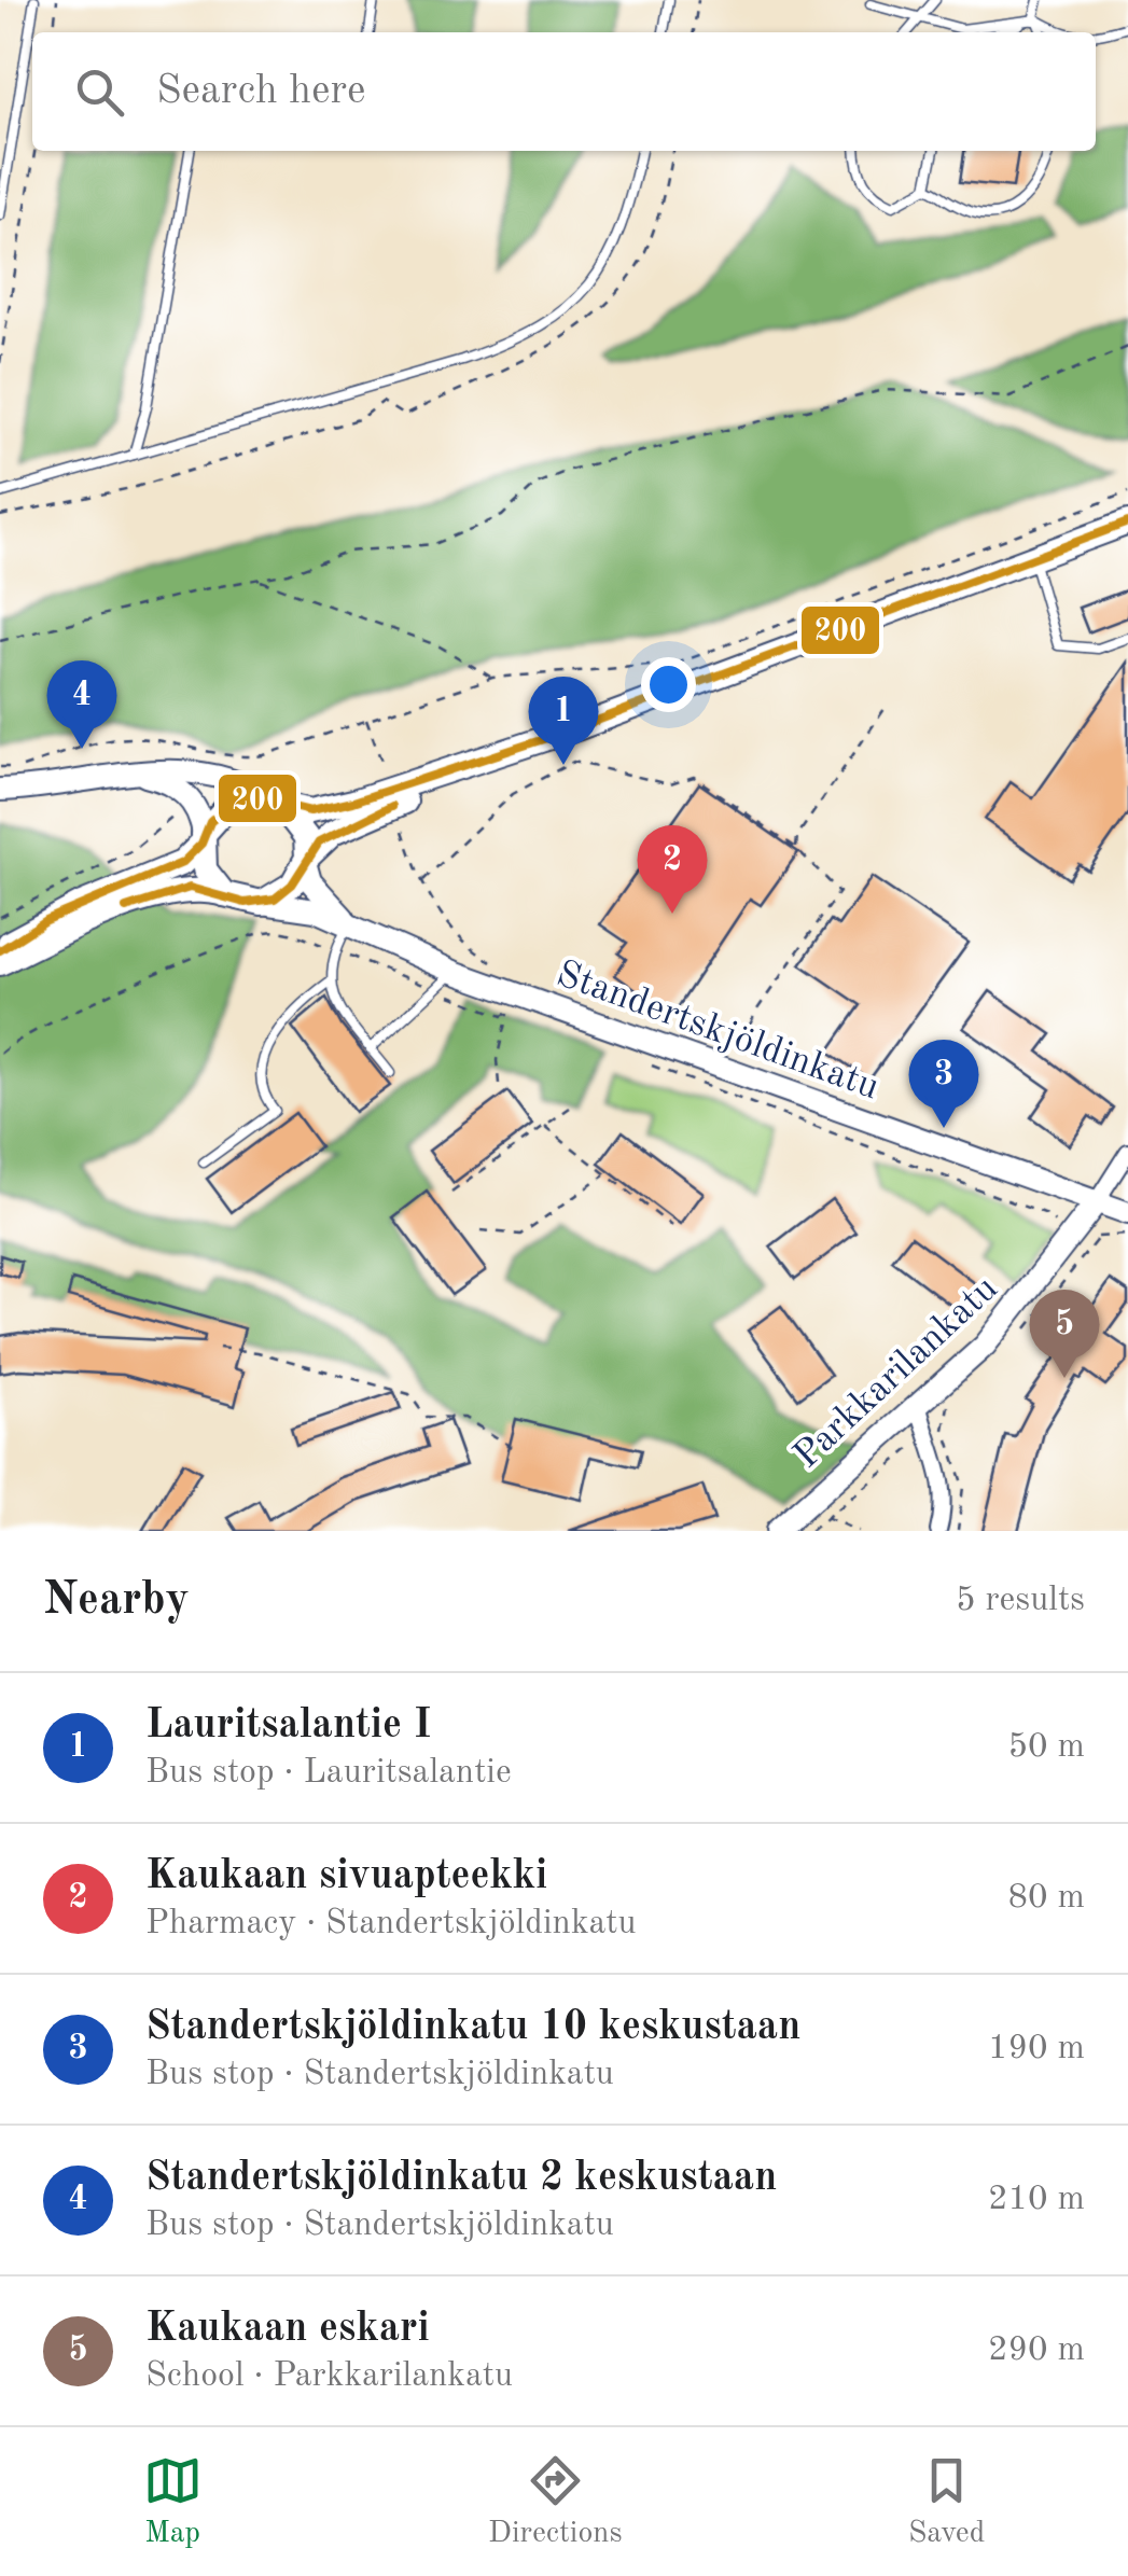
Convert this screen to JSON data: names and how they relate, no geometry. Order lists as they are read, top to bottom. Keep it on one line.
{"streets":{"street":["Standertskjöldinkatu","Parkkarilankatu"]},"crossings":[["Standertskjöldinkatu","Parkkarilankatu"]],"lines":["transit line 200"],"page":{"search":"Search here","pins":["4","1","2","3","5"],"heading":["Nearby","5 results"],"list":[{"mark":"1","name":"Lauritsalantie I","note":"Bus stop · Lauritsalantie","value":"50 m"},{"mark":"2","name":"Kaukaan sivuapteekki","note":"Pharmacy · Standertskjöldinkatu","value":"80 m"},{"mark":"3","name":"Standertskjöldinkatu 10 keskustaan","note":"Bus stop · Standertskjöldinkatu","value":"190 m"},{"mark":"4","name":"Standertskjöldinkatu 2 keskustaan","note":"Bus stop · Standertskjöldinkatu","value":"210 m"},{"mark":"5","name":"Kaukaan eskari","note":"School · Parkkarilankatu","value":"290 m"}],"nav":["Map","Directions","Saved"]}}
